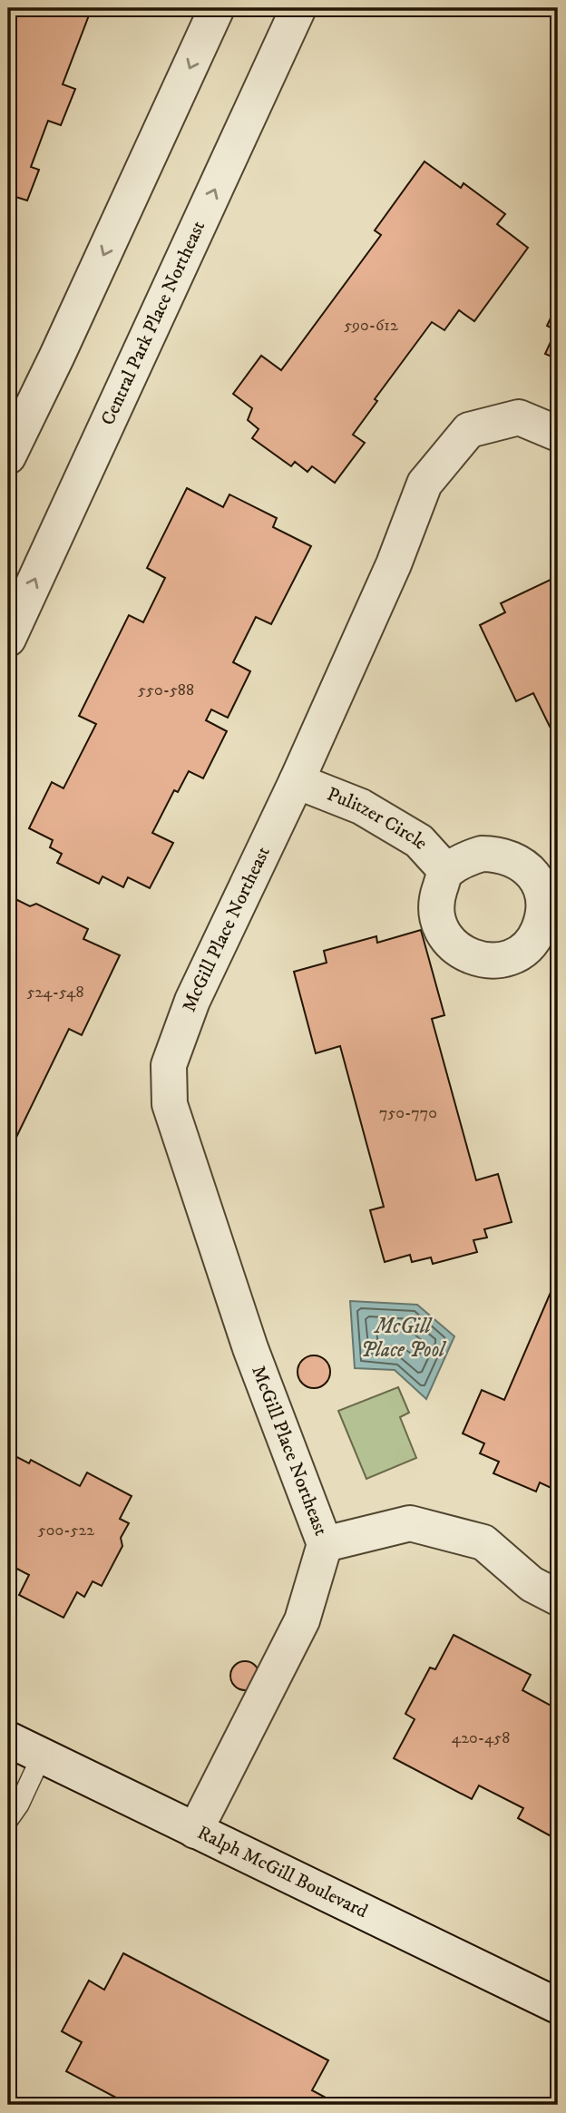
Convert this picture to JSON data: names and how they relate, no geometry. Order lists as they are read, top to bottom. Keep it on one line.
{"streets":{"street":["Central Park Place Northeast","Pulitzer Circle","McGill Place Northeast","Ralph McGill Boulevard"]},"crossings":[["Pulitzer Circle","McGill Place Northeast"],["McGill Place Northeast","Ralph McGill Boulevard"]],"water":["McGill Place Pool"],"house_numbers":["590-612","550-588","524-548","750-770","500-522","420-458"]}
